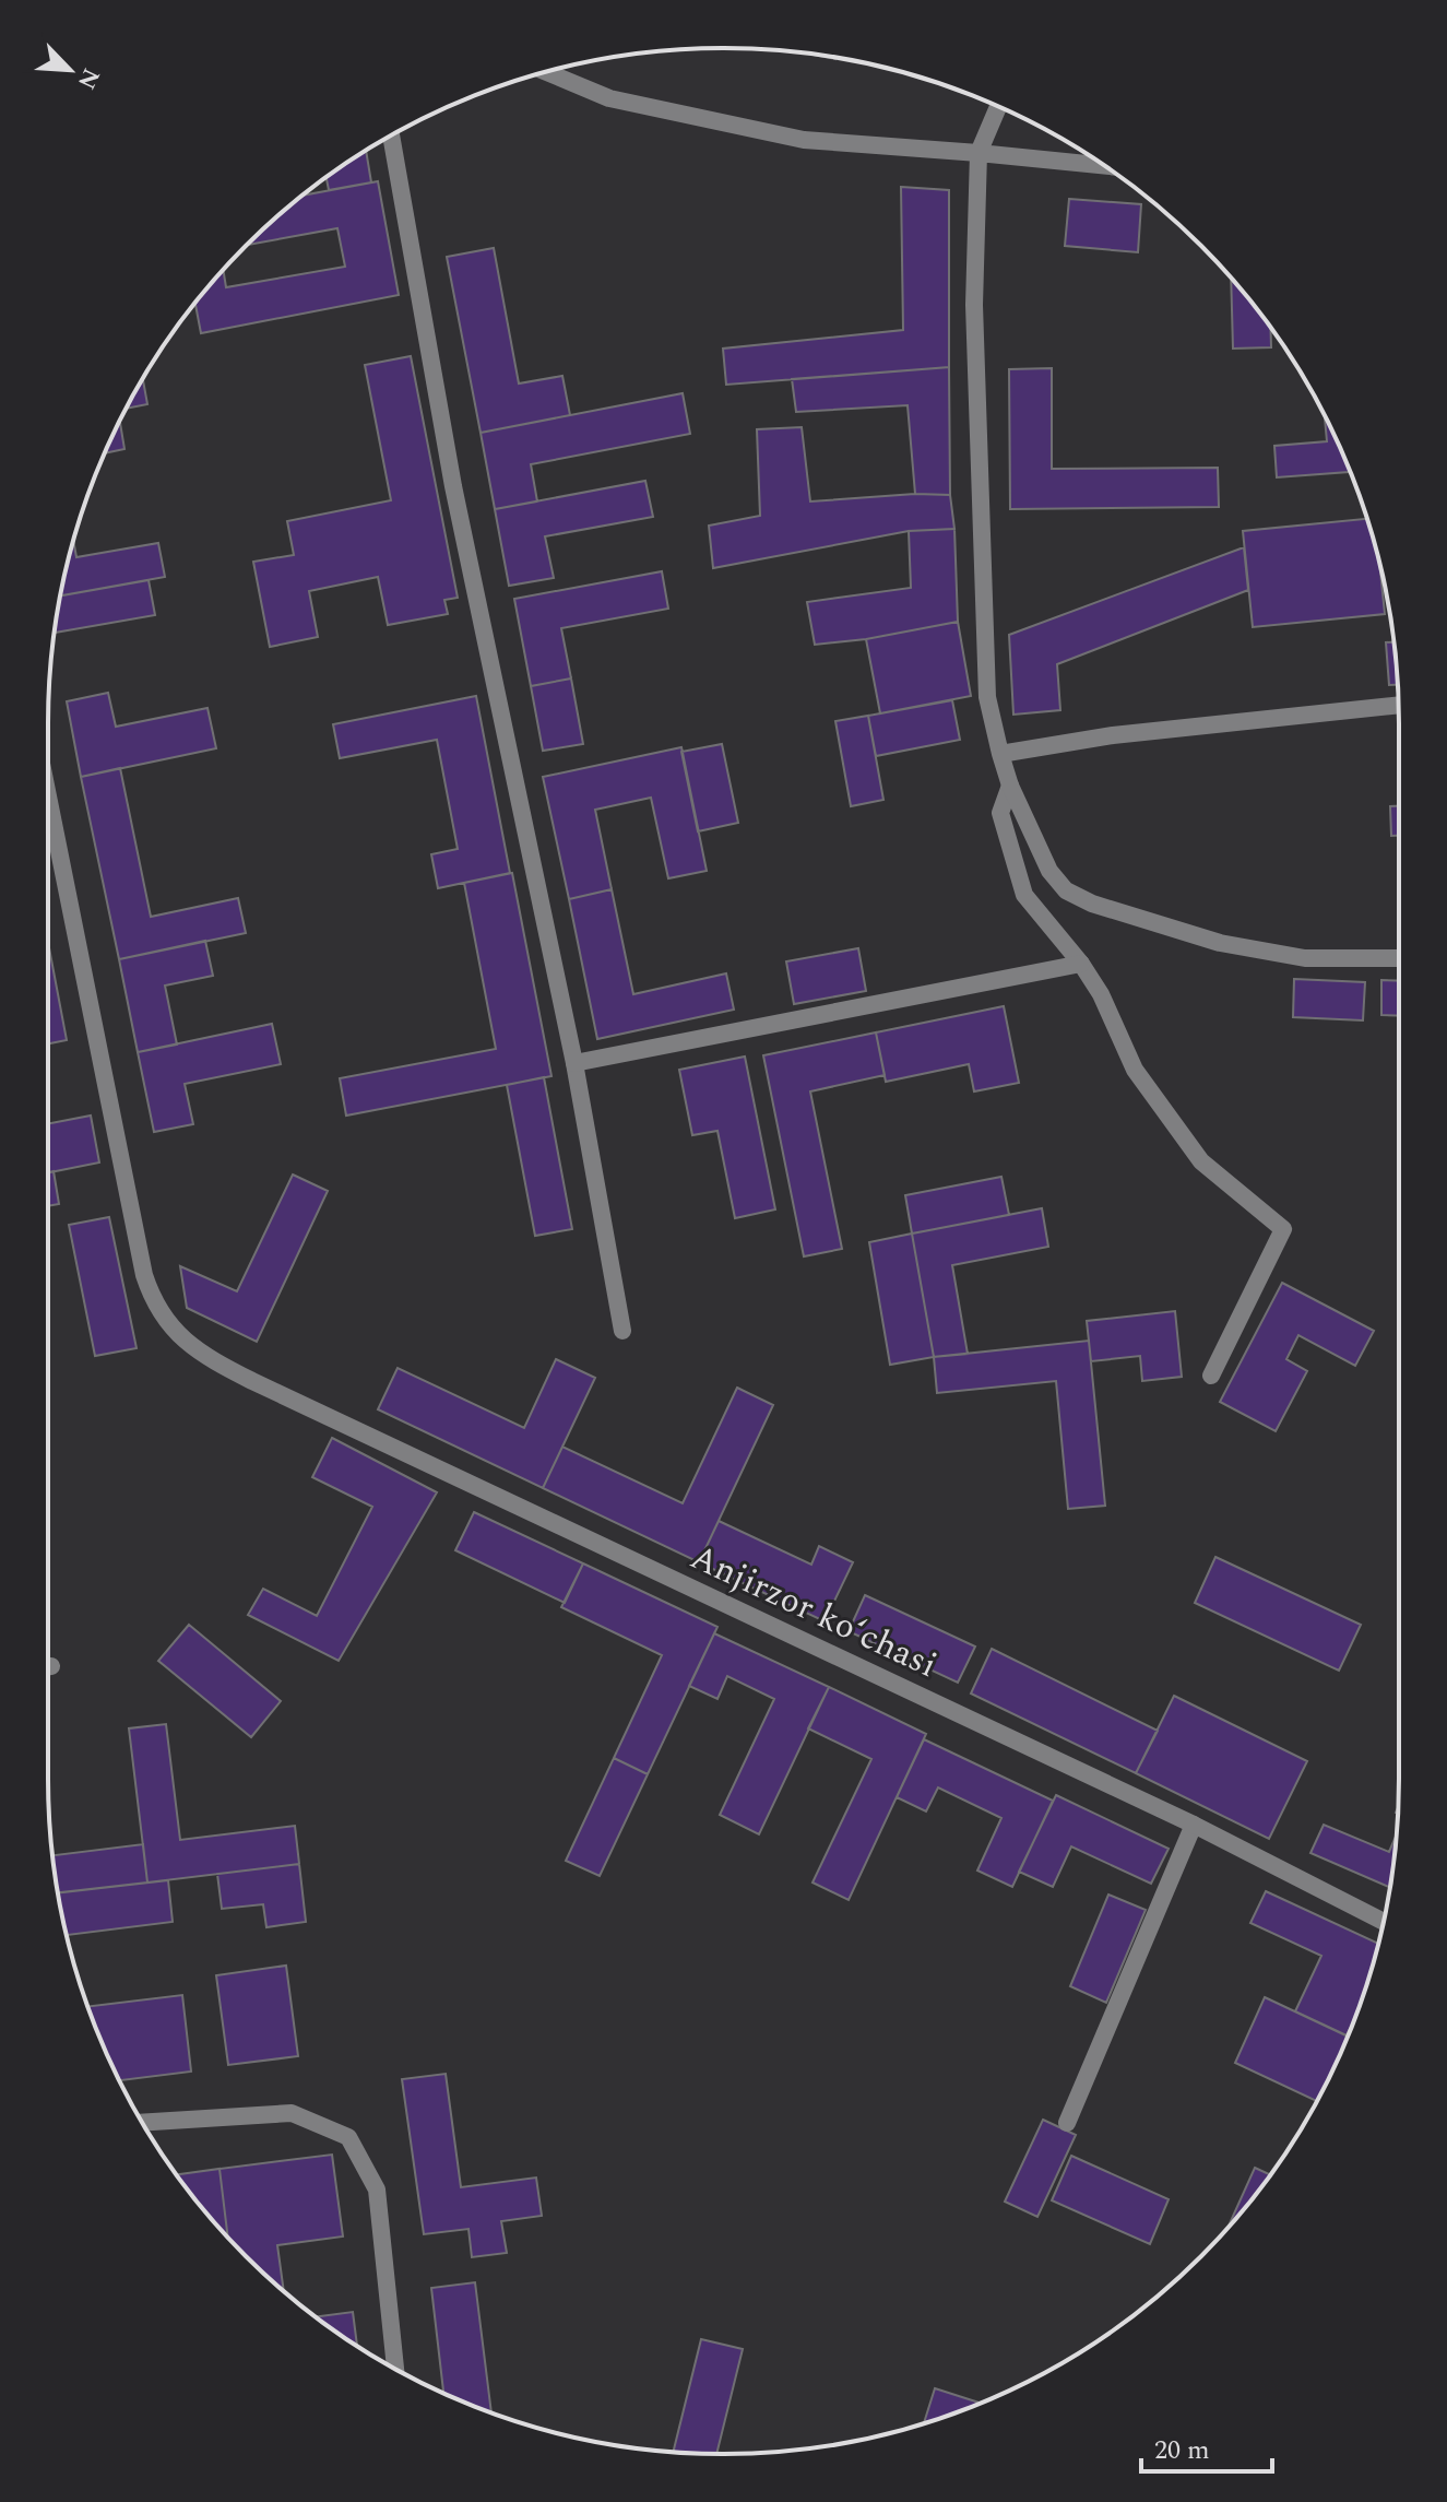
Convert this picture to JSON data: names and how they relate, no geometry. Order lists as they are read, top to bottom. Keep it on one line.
{"streets":{"street":["Anjirzor koʻchasi"]},"scale_bar":"20 m","north":"bottom right"}
